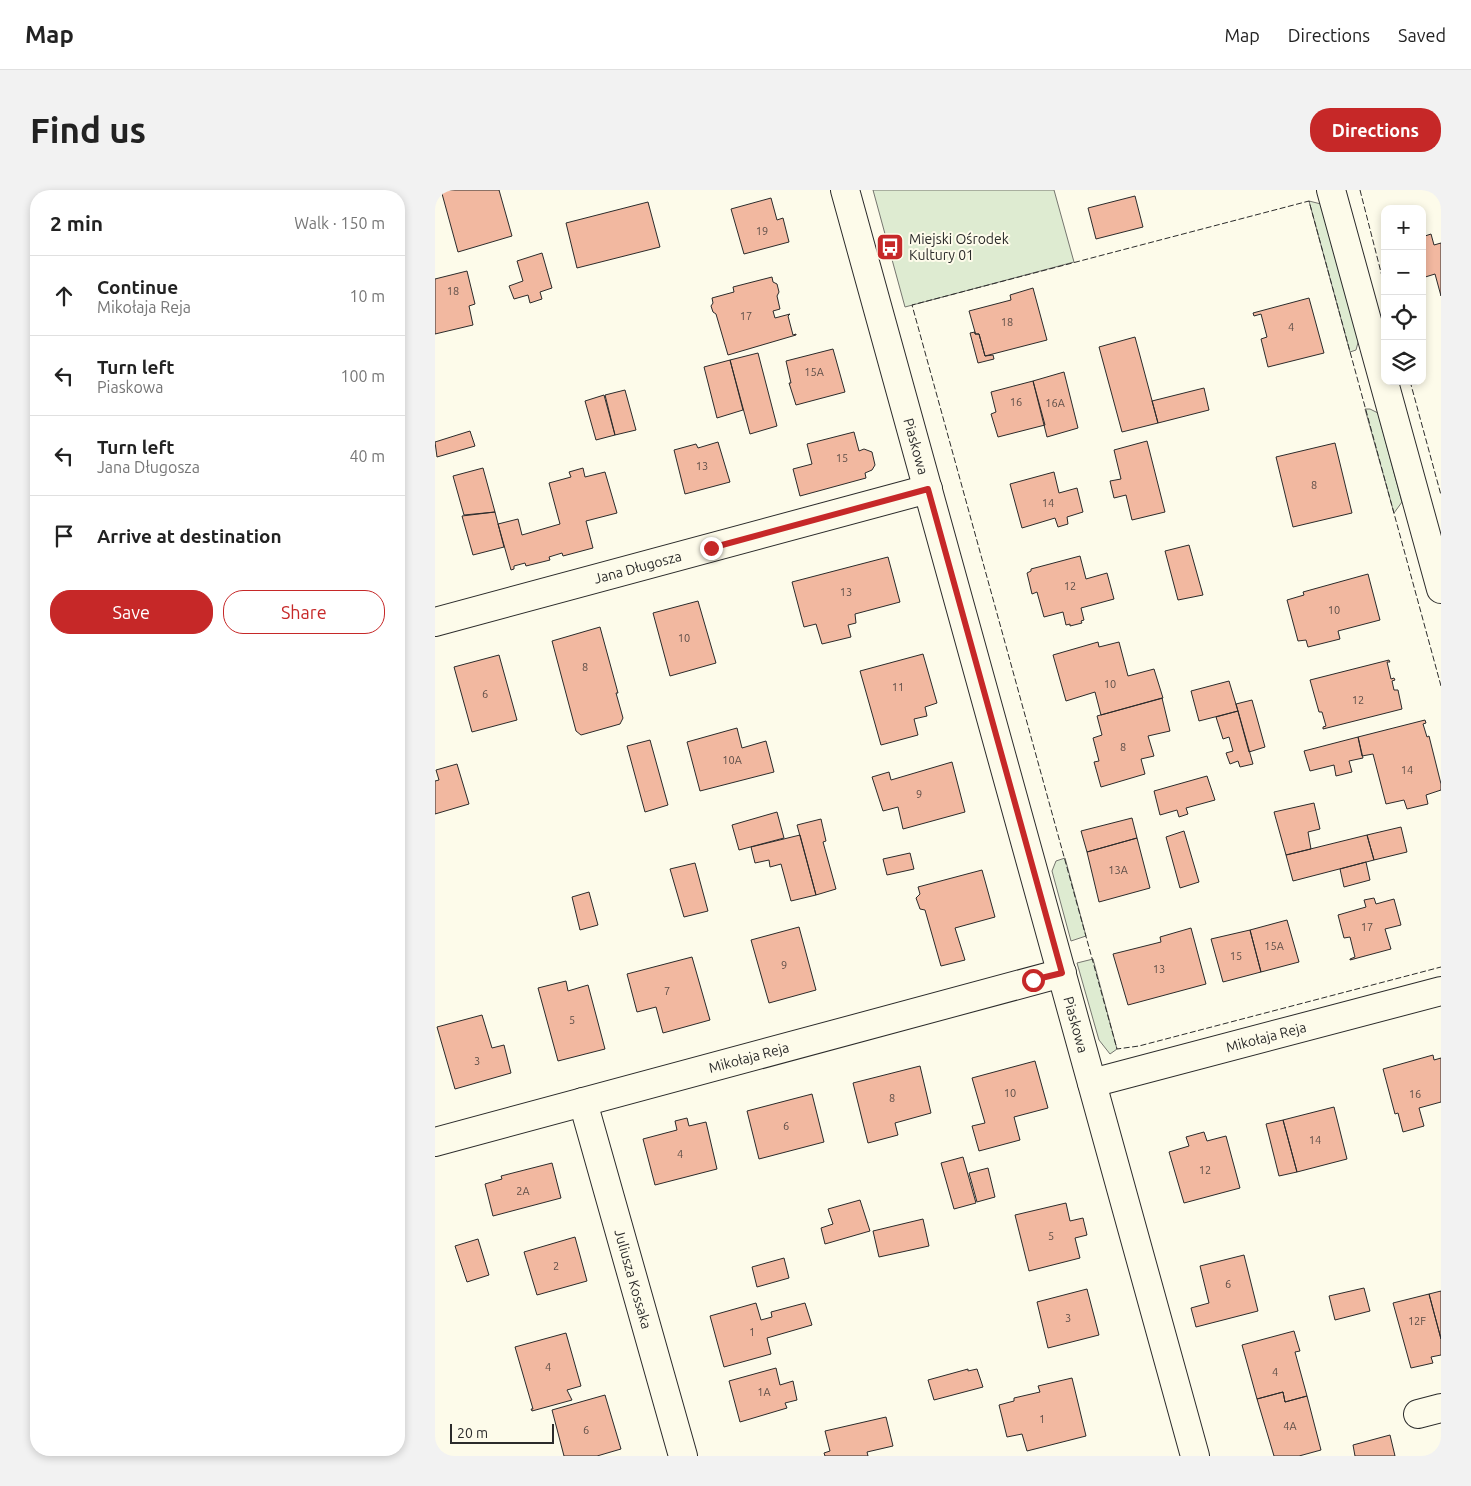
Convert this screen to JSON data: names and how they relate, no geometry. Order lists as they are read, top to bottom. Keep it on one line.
{"streets":{"street":["Piaskowa","Jana Długosza","Mikołaja Reja","Juliusza Kossaka"]},"crossings":[["Piaskowa","Jana Długosza"],["Piaskowa","Mikołaja Reja"],["Mikołaja Reja","Juliusza Kossaka"]],"places":{"bus stop":["Miejski Ośrodek Kultury 01"]},"house_numbers":["19","18","17","18","4","15A","16","16A","15","13","8","14","12","13","10","10","8","10","11","6","12","8","10A","14","9","13A","17","15A","15","9","13","7","5","3","10","16","8","6","14","4","12","2A","5","2","6","3","12F","1","4","4","1A","1","4A","6"],"scale_bar":"20 m","page":{"header":"Map","nav":["Map","Directions","Saved"],"buttons":["Directions",["Save","Share"]],"title":"Find us","heading":["2 min","Walk · 150 m"],"map_buttons":["+","−"],"list":[["Continue","Mikołaja Reja","10 m"],["Turn left","Piaskowa","100 m"],["Turn left","Jana Długosza","40 m"],"Arrive at destination"],"scale":"20 m"}}
